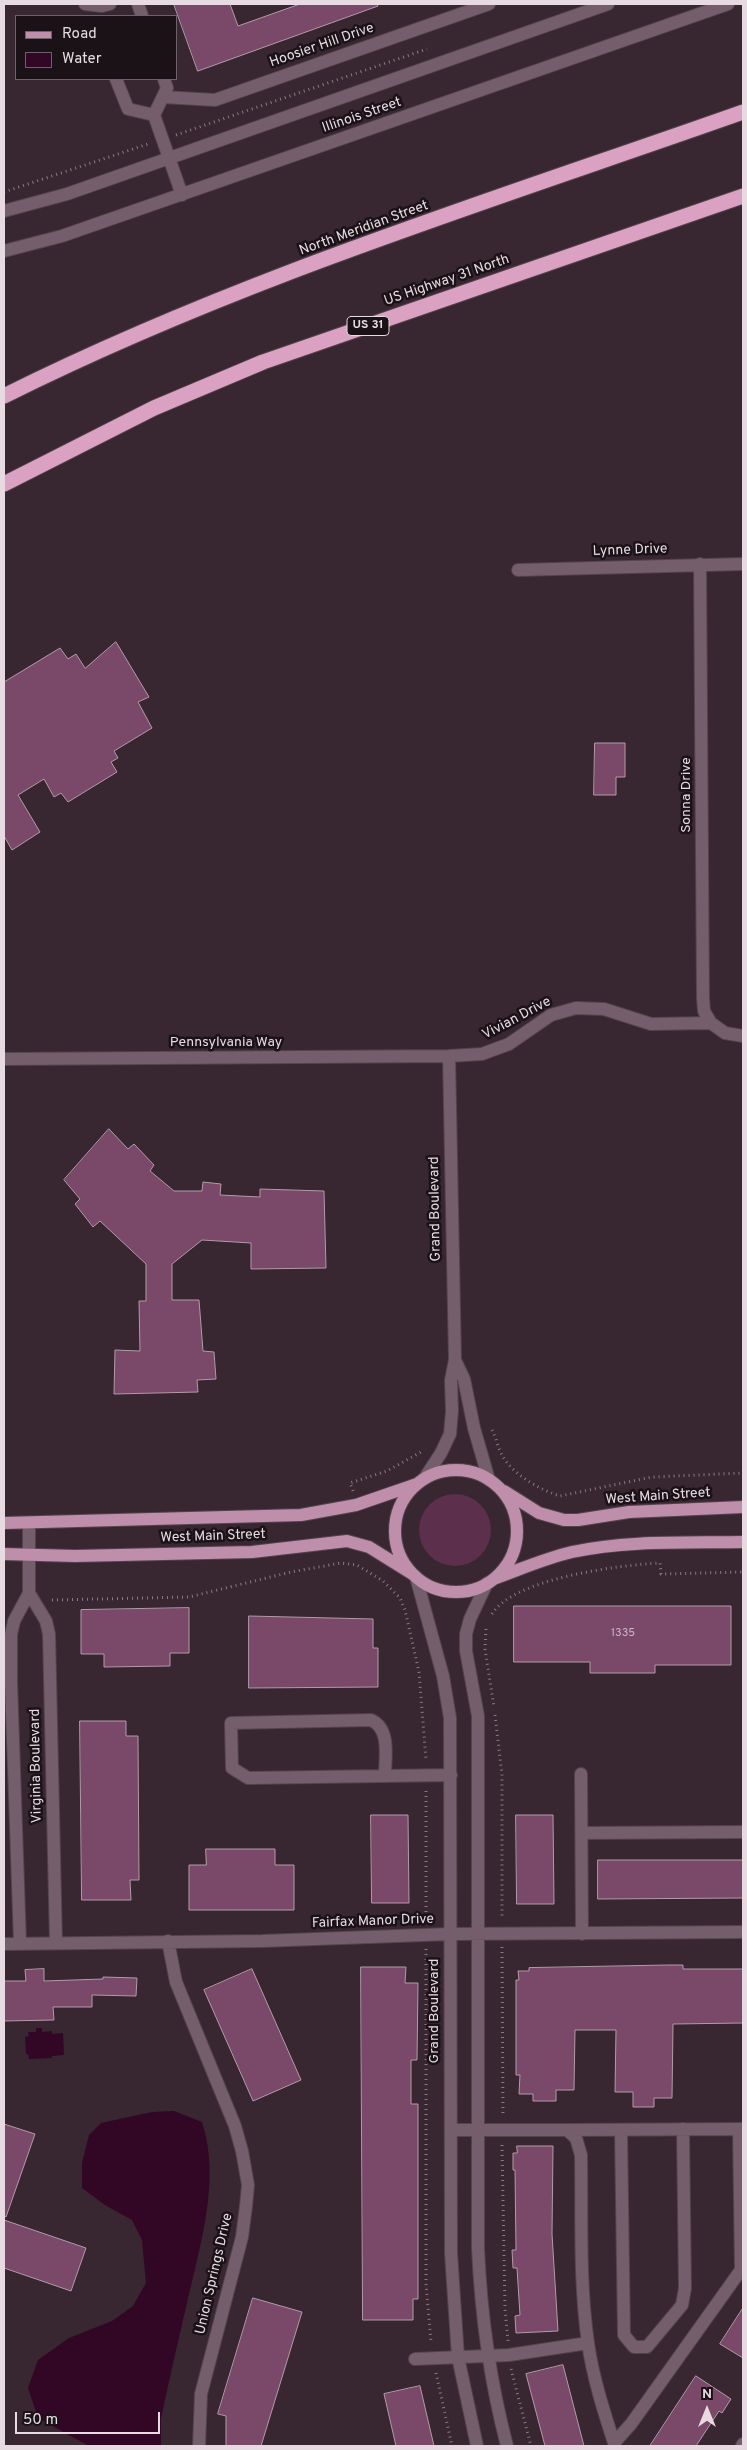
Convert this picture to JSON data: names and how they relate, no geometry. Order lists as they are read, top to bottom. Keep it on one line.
{"streets":{"highway":["North Meridian Street","US Highway 31 North","US 31"],"main road":["West Main Street"],"street":["Hoosier Hill Drive","Illinois Street","Lynne Drive","Sonna Drive","Vivian Drive","Pennsylvania Way","Grand Boulevard","Virginia Boulevard","Fairfax Manor Drive","Union Springs Drive"]},"crossings":[["Lynne Drive","Sonna Drive"],["Sonna Drive","Vivian Drive"],["Vivian Drive","Pennsylvania Way"],["Vivian Drive","Grand Boulevard"],["Pennsylvania Way","Grand Boulevard"],["Grand Boulevard","West Main Street"],["Grand Boulevard","Fairfax Manor Drive"],["West Main Street","Virginia Boulevard"],["Virginia Boulevard","Fairfax Manor Drive"],["Fairfax Manor Drive","Union Springs Drive"]],"house_numbers":["1335"],"legend":["Road","Water"],"scale_bar":"50 m","north":"top"}
